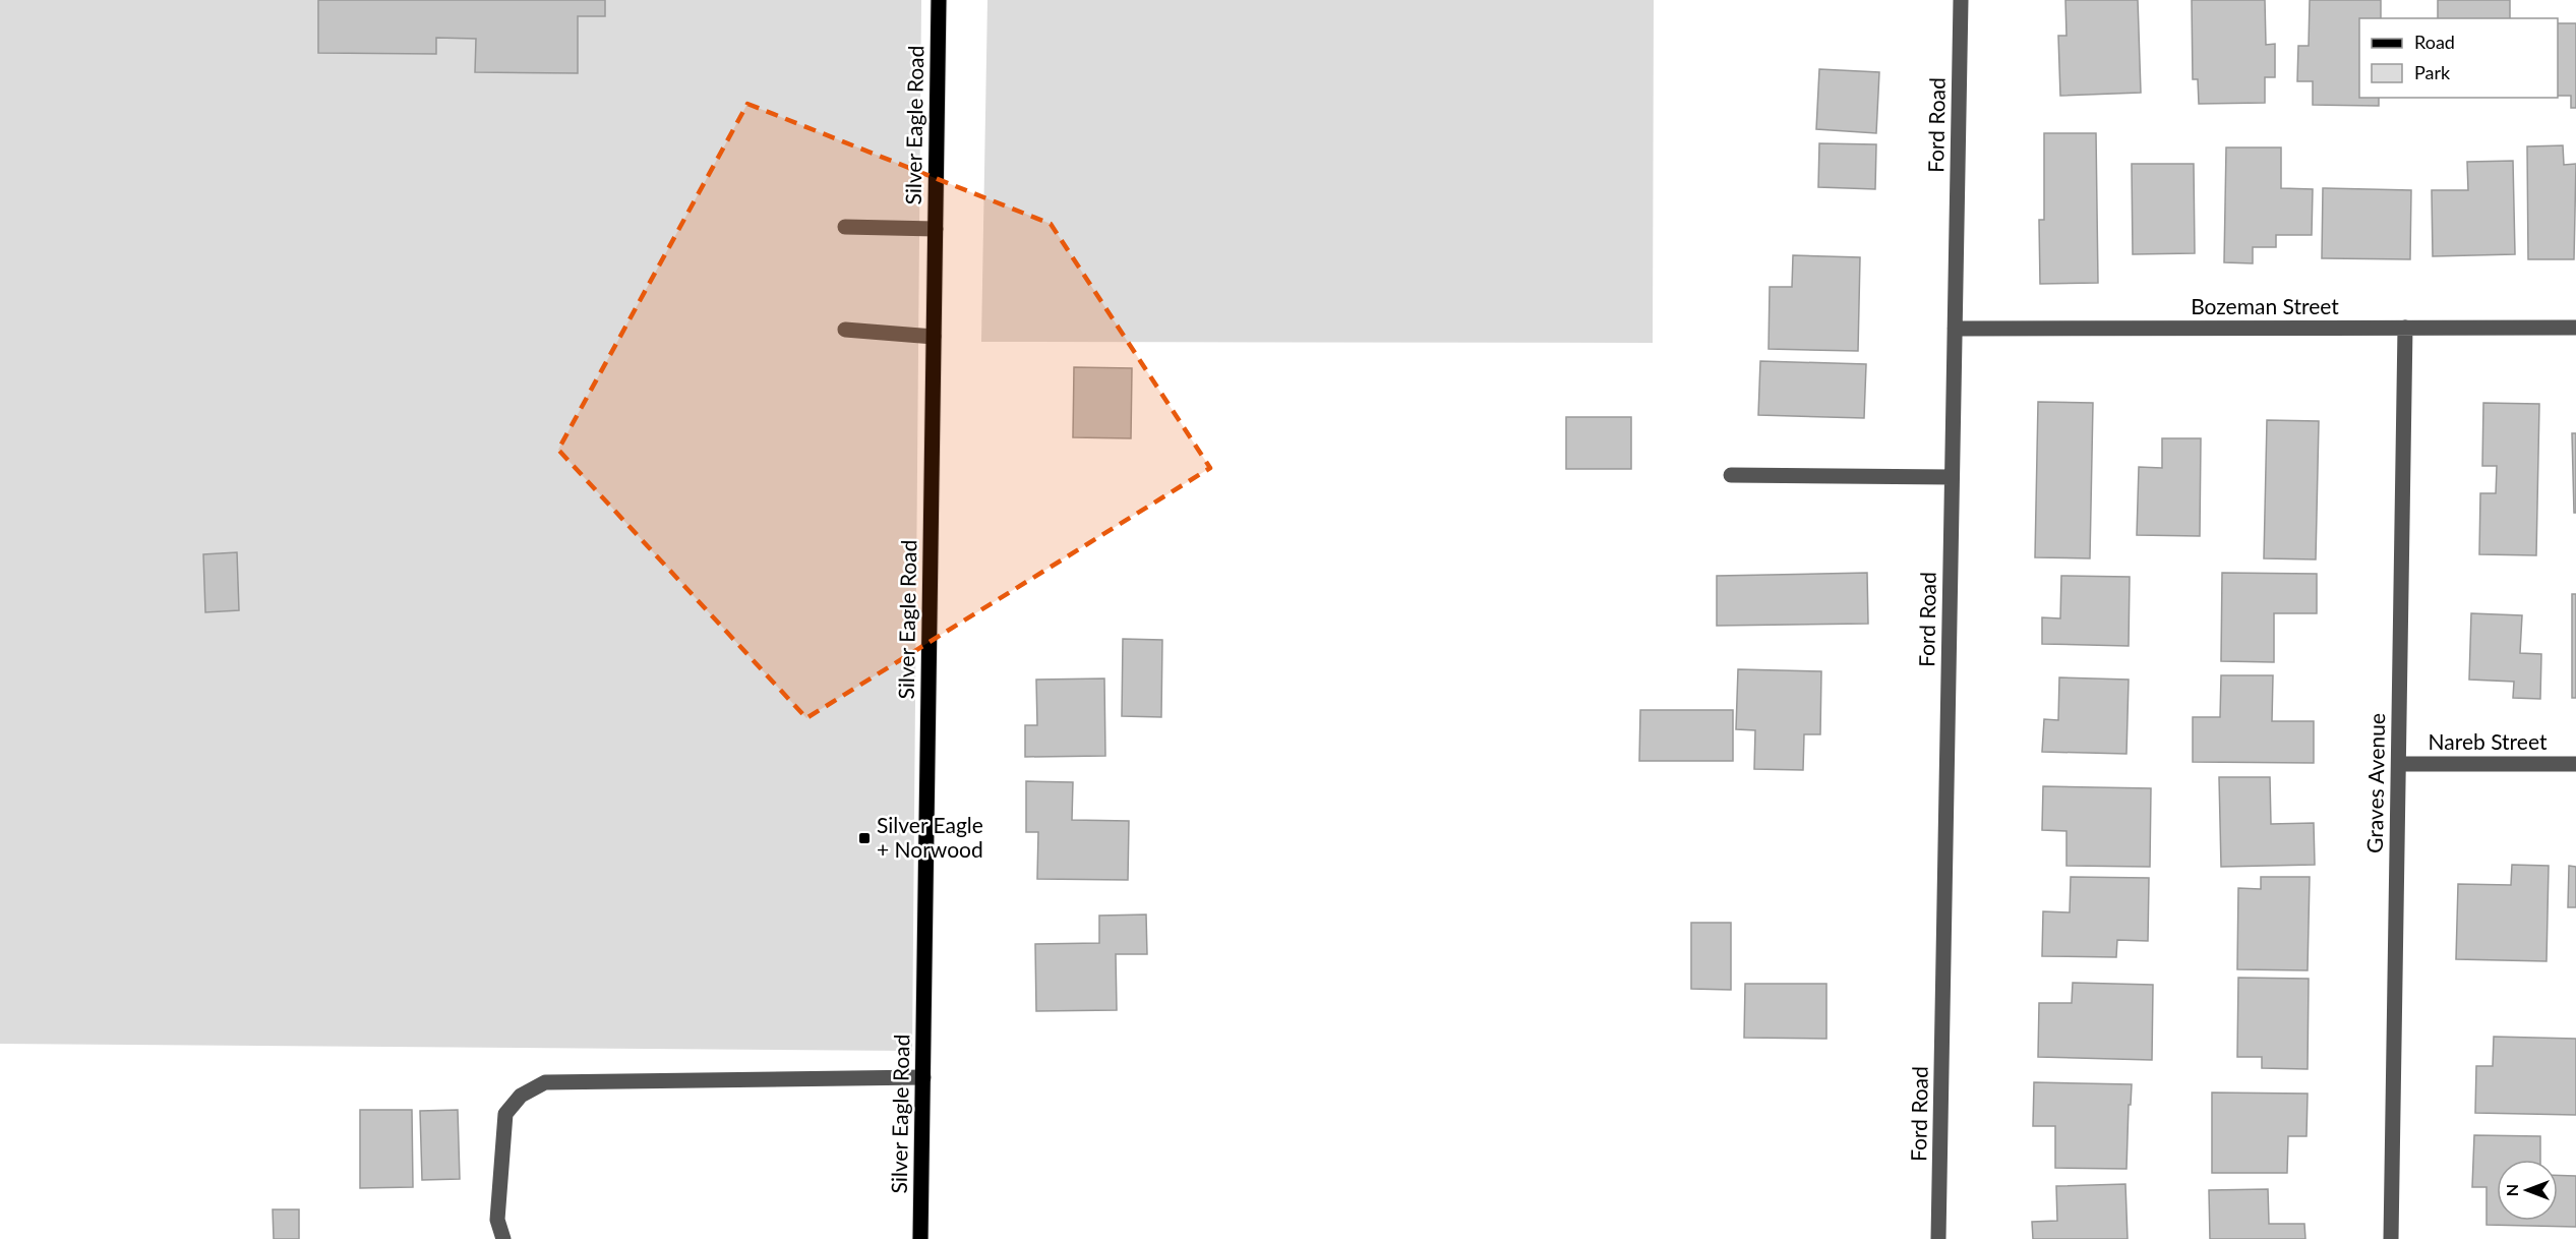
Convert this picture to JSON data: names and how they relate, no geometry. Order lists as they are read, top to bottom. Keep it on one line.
{"streets":{"main road":["Silver Eagle Road"],"street":["Ford Road","Bozeman Street","Nareb Street","Graves Avenue"]},"crossings":[["Ford Road","Bozeman Street"],["Bozeman Street","Graves Avenue"],["Nareb Street","Graves Avenue"]],"places":{"transit":["Silver Eagle + Norwood"]},"legend":["Road","Park"],"north":"left"}
